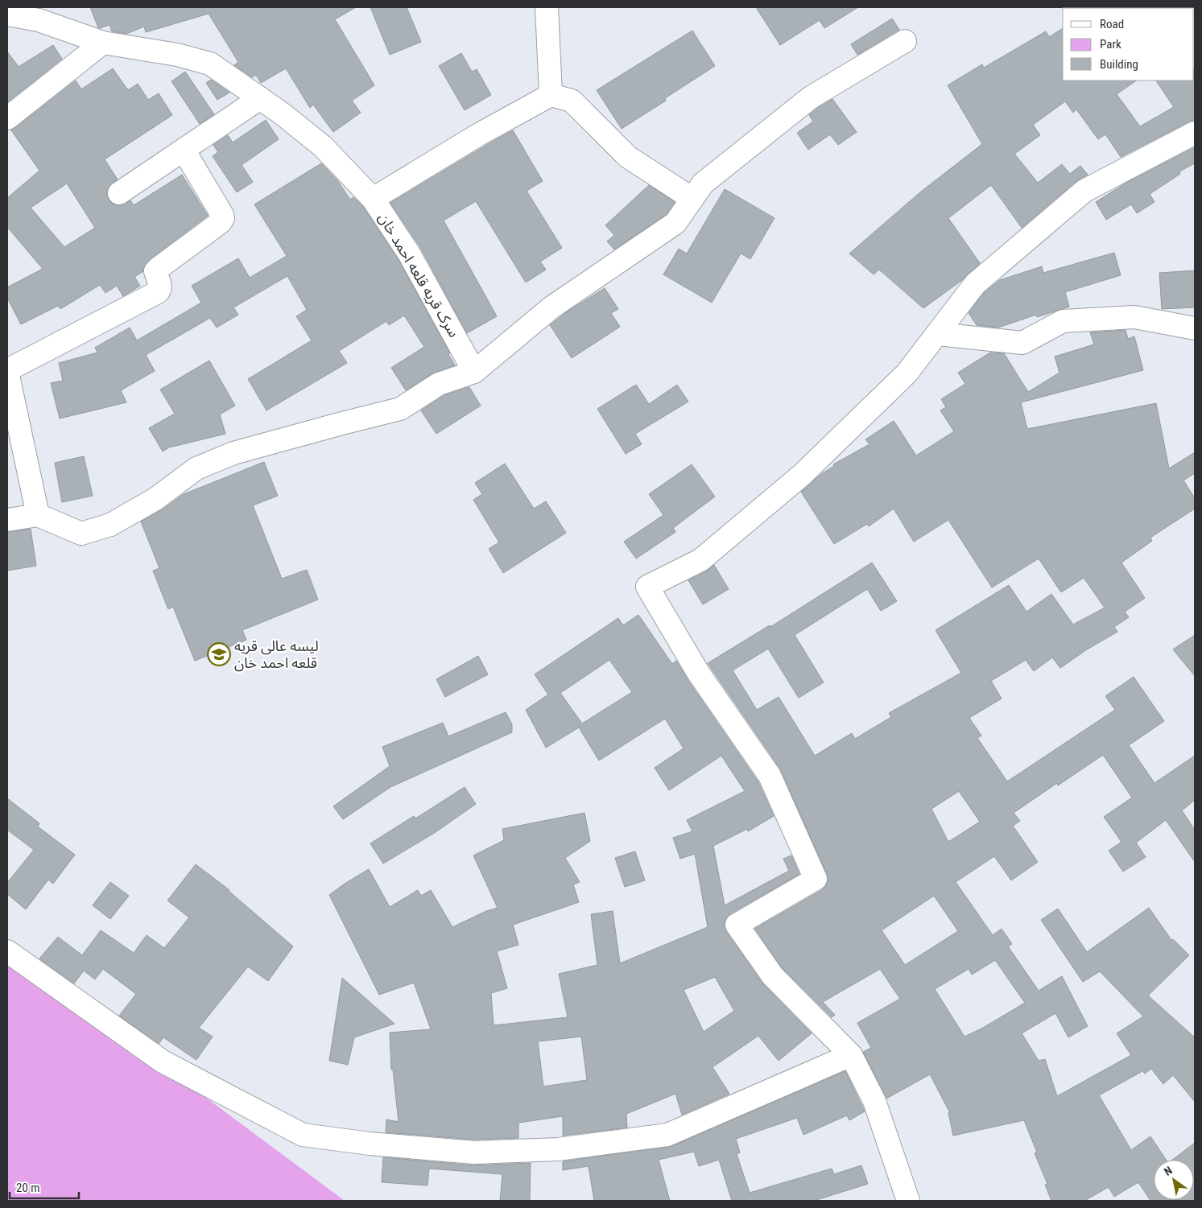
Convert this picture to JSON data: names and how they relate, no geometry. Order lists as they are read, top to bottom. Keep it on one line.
{"streets":{"street":["سرک قریه قلعه احمد خان"]},"places":{"school or university":["لیسه عالی قریه قلعه احمد خان"]},"legend":["Road","Park","Building"],"scale_bar":"20 m","north":"top left"}
